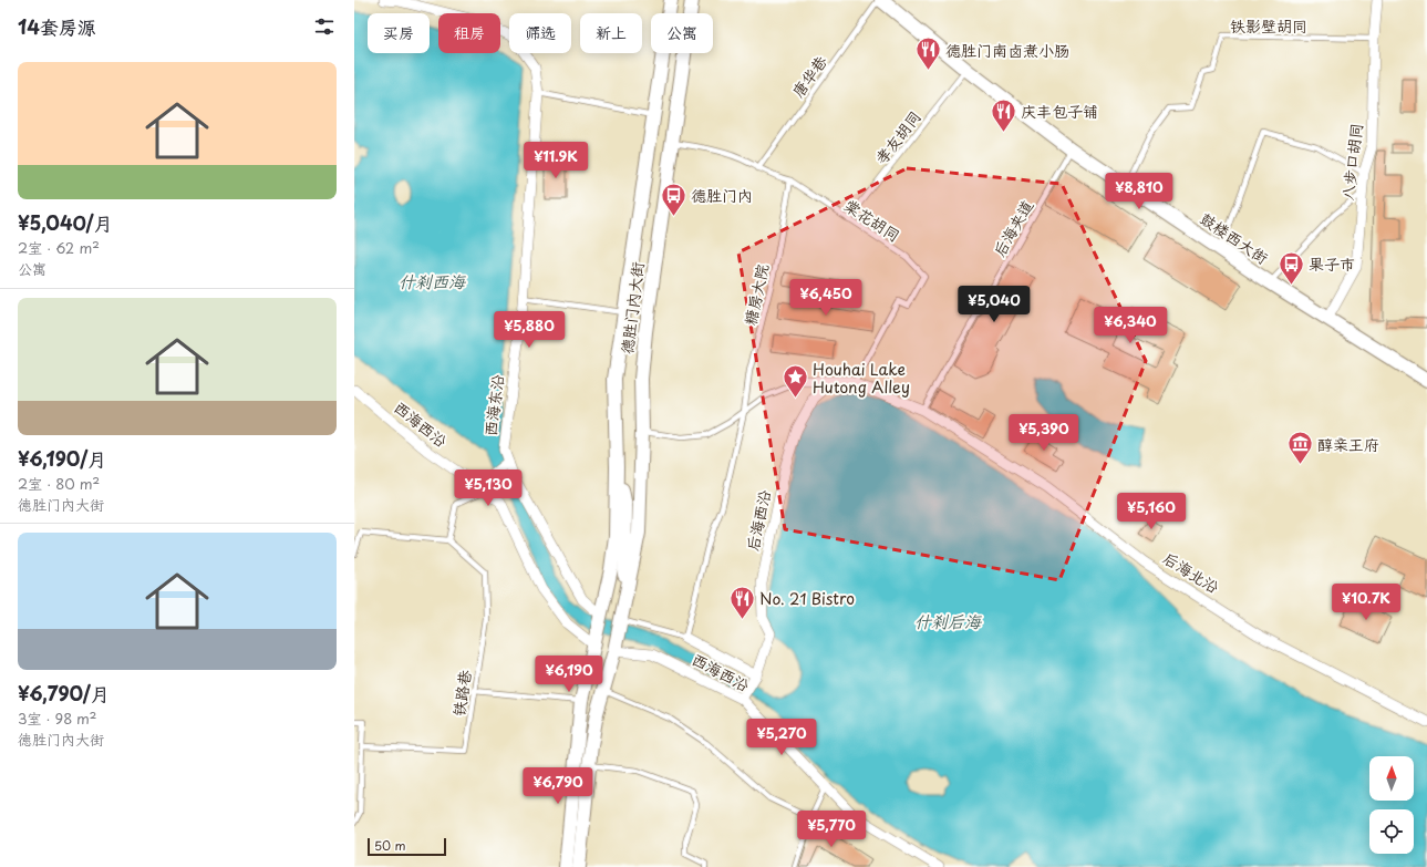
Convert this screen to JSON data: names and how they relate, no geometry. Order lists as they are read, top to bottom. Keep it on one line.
{"streets":{"main road":["鼓楼西大街","德胜门内大街"],"street":["八步口胡同","西海东沿","西海西沿","后海西沿","后海北沿"],"lane":["铁影壁胡同","唐华巷","孝友胡同","棠花胡同","后海夹道","糖房大院","铁路巷"]},"crossings":[["铁影壁胡同","八步口胡同"],["铁影壁胡同","鼓楼西大街"],["唐华巷","棠花胡同"],["唐华巷","鼓楼西大街"],["孝友胡同","棠花胡同"],["孝友胡同","鼓楼西大街"],["八步口胡同","鼓楼西大街"],["棠花胡同","糖房大院"],["棠花胡同","德胜门内大街"],["棠花胡同","后海北沿"],["后海夹道","鼓楼西大街"],["后海夹道","后海北沿"],["德胜门内大街","西海东沿"],["德胜门内大街","西海西沿"],["西海西沿","后海西沿"],["后海西沿","后海北沿"]],"water":["什刹西海","什刹后海"],"places":{"restaurant":["德胜门南卤煮小肠","庆丰包子铺","No. 21 Bistro"],"bus stop":["德胜门内","果子市"],"place":["Houhai Lake Hutong Alley"],"museum":["醇亲王府"]},"scale_bar":"50 m","north":"top","page":{"heading":"14套房源","chip":["买房","租房","筛选","新上","公寓"],"list":[{"name":"¥5,040/月","note":"2室 · 62 m² · 公寓"},{"name":"¥6,190/月","note":"2室 · 80 m² · 德胜门内大街"},{"name":"¥6,790/月","note":"3室 · 98 m² · 德胜门内大街"}],"price":["¥11.9K","¥8,810","¥6,450","¥5,040","¥6,340","¥5,880","¥5,390","¥5,130","¥5,160","¥10.7K","¥6,190","¥5,270","¥6,790","¥5,770"],"scale":"50 m"}}
